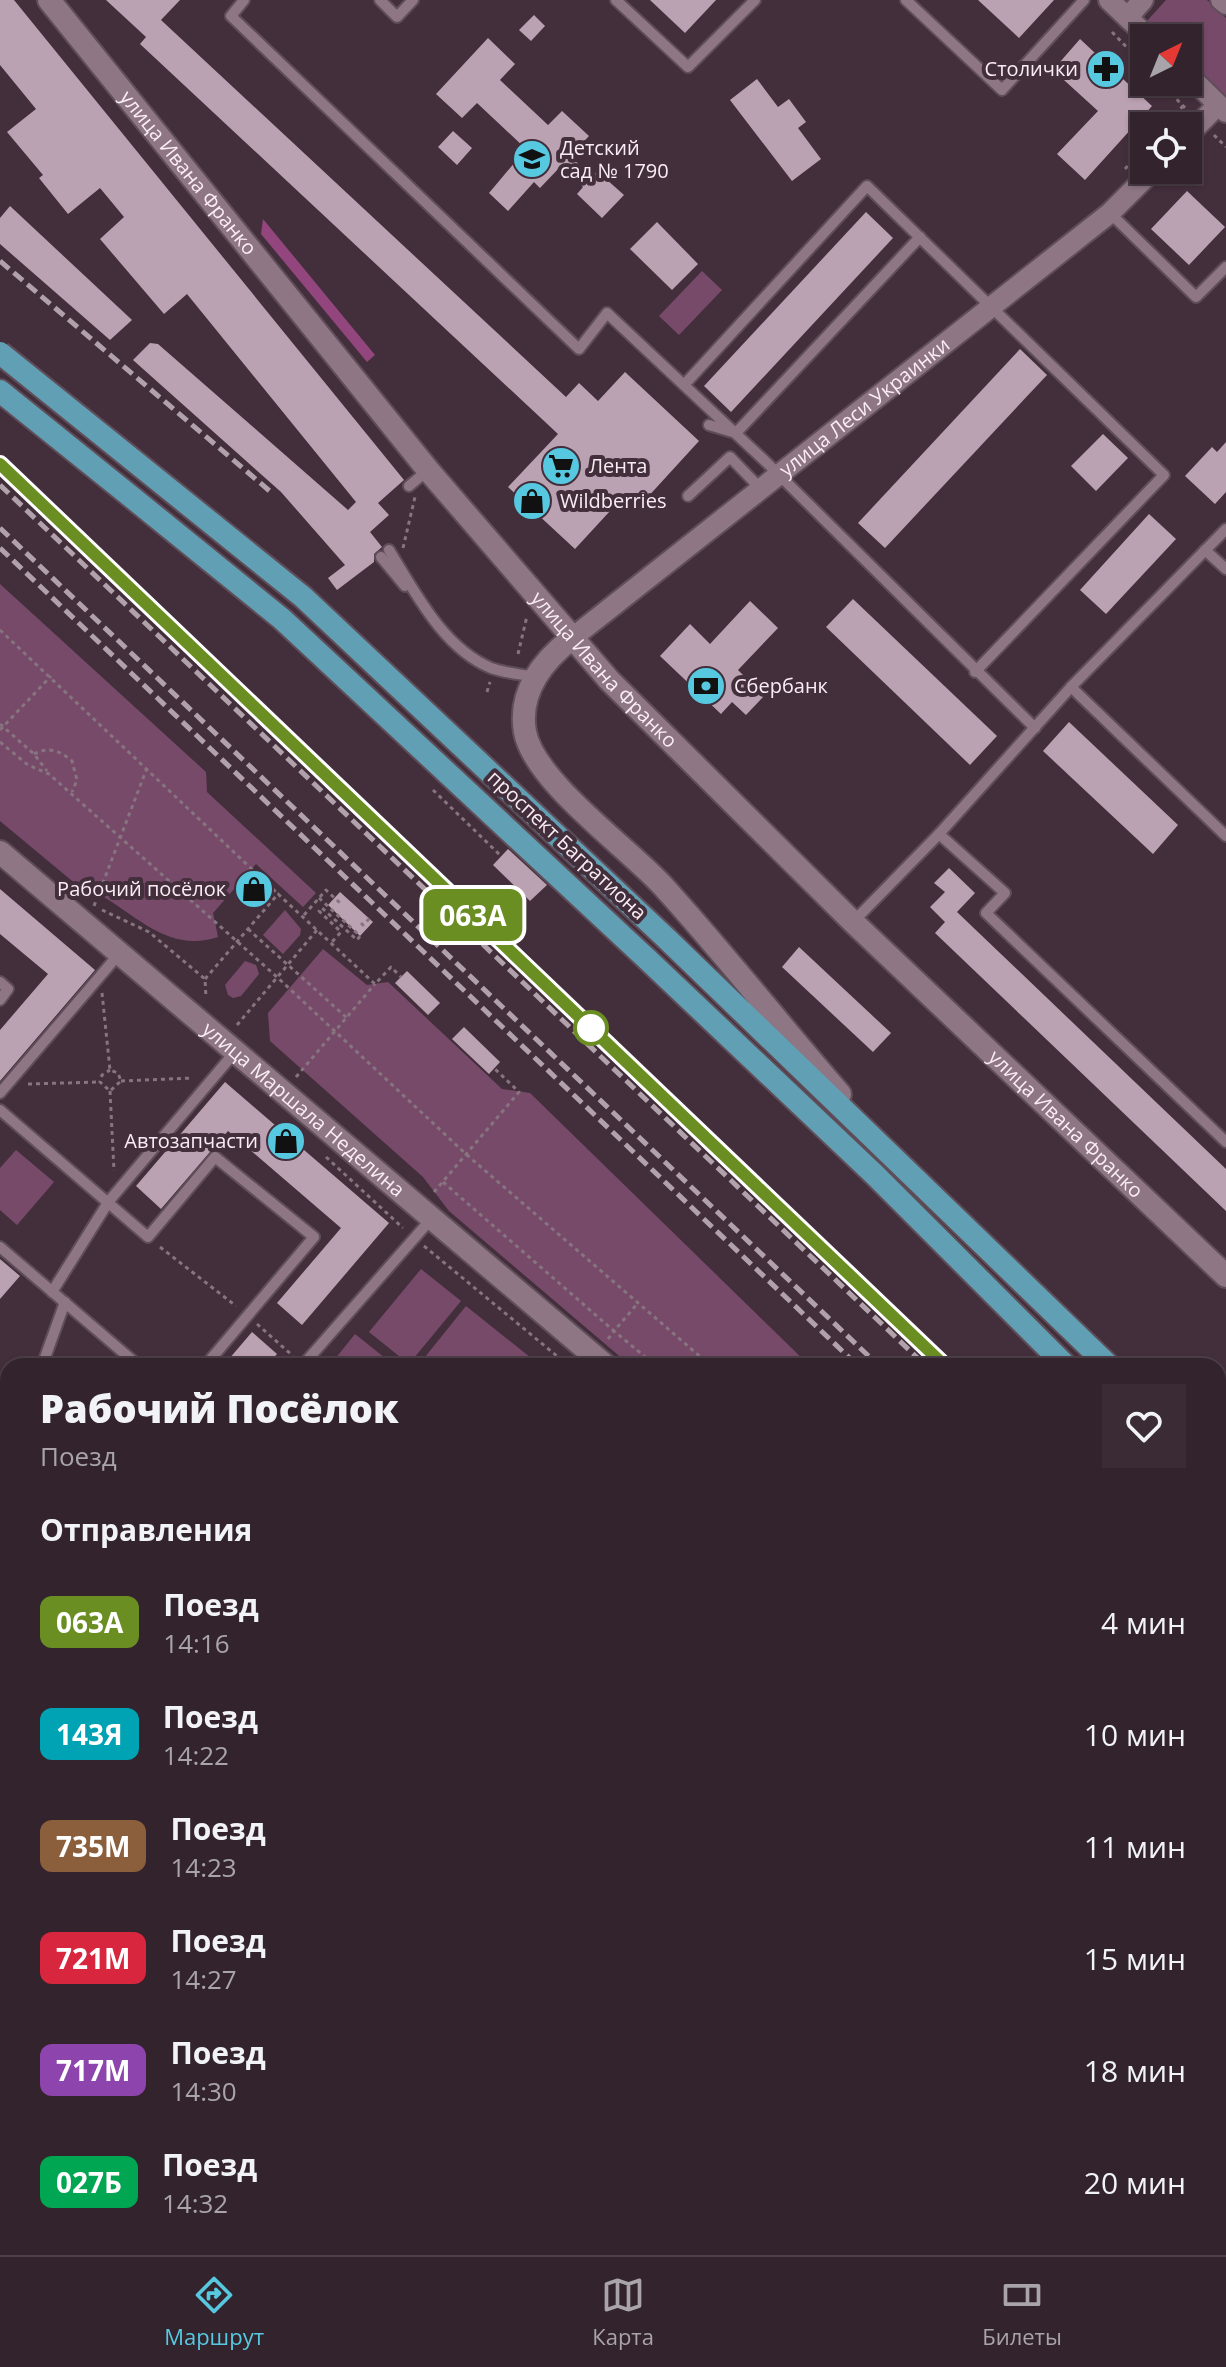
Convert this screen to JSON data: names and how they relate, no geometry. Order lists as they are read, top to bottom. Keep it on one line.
{"streets":{"main road":["проспект Багратиона"],"street":["улица Ивана Франко","улица Леси Украинки","улица Маршала Неделина"]},"crossings":[["улица Ивана Франко","улица Леси Украинки"]],"places":{"pharmacy":["Столички"],"school or university":["Детский сад № 1790"],"supermarket":["Лента"],"shop":["Wildberries","Рабочий посёлок","Автозапчасти"],"bank":["Сбербанк"]},"north":"top right","page":{"on_map":"063А","heading":[["Рабочий Посёлок","Поезд"],"Отправления"],"list":[{"mark":"063А","name":"Поезд","note":"14:16","value":"4 мин"},{"mark":"143Я","name":"Поезд","note":"14:22","value":"10 мин"},{"mark":"735М","name":"Поезд","note":"14:23","value":"11 мин"},{"mark":"721М","name":"Поезд","note":"14:27","value":"15 мин"},{"mark":"717М","name":"Поезд","note":"14:30","value":"18 мин"},{"mark":"027Б","name":"Поезд","note":"14:32","value":"20 мин"}],"tabs":["Маршрут","Карта","Билеты"]}}
